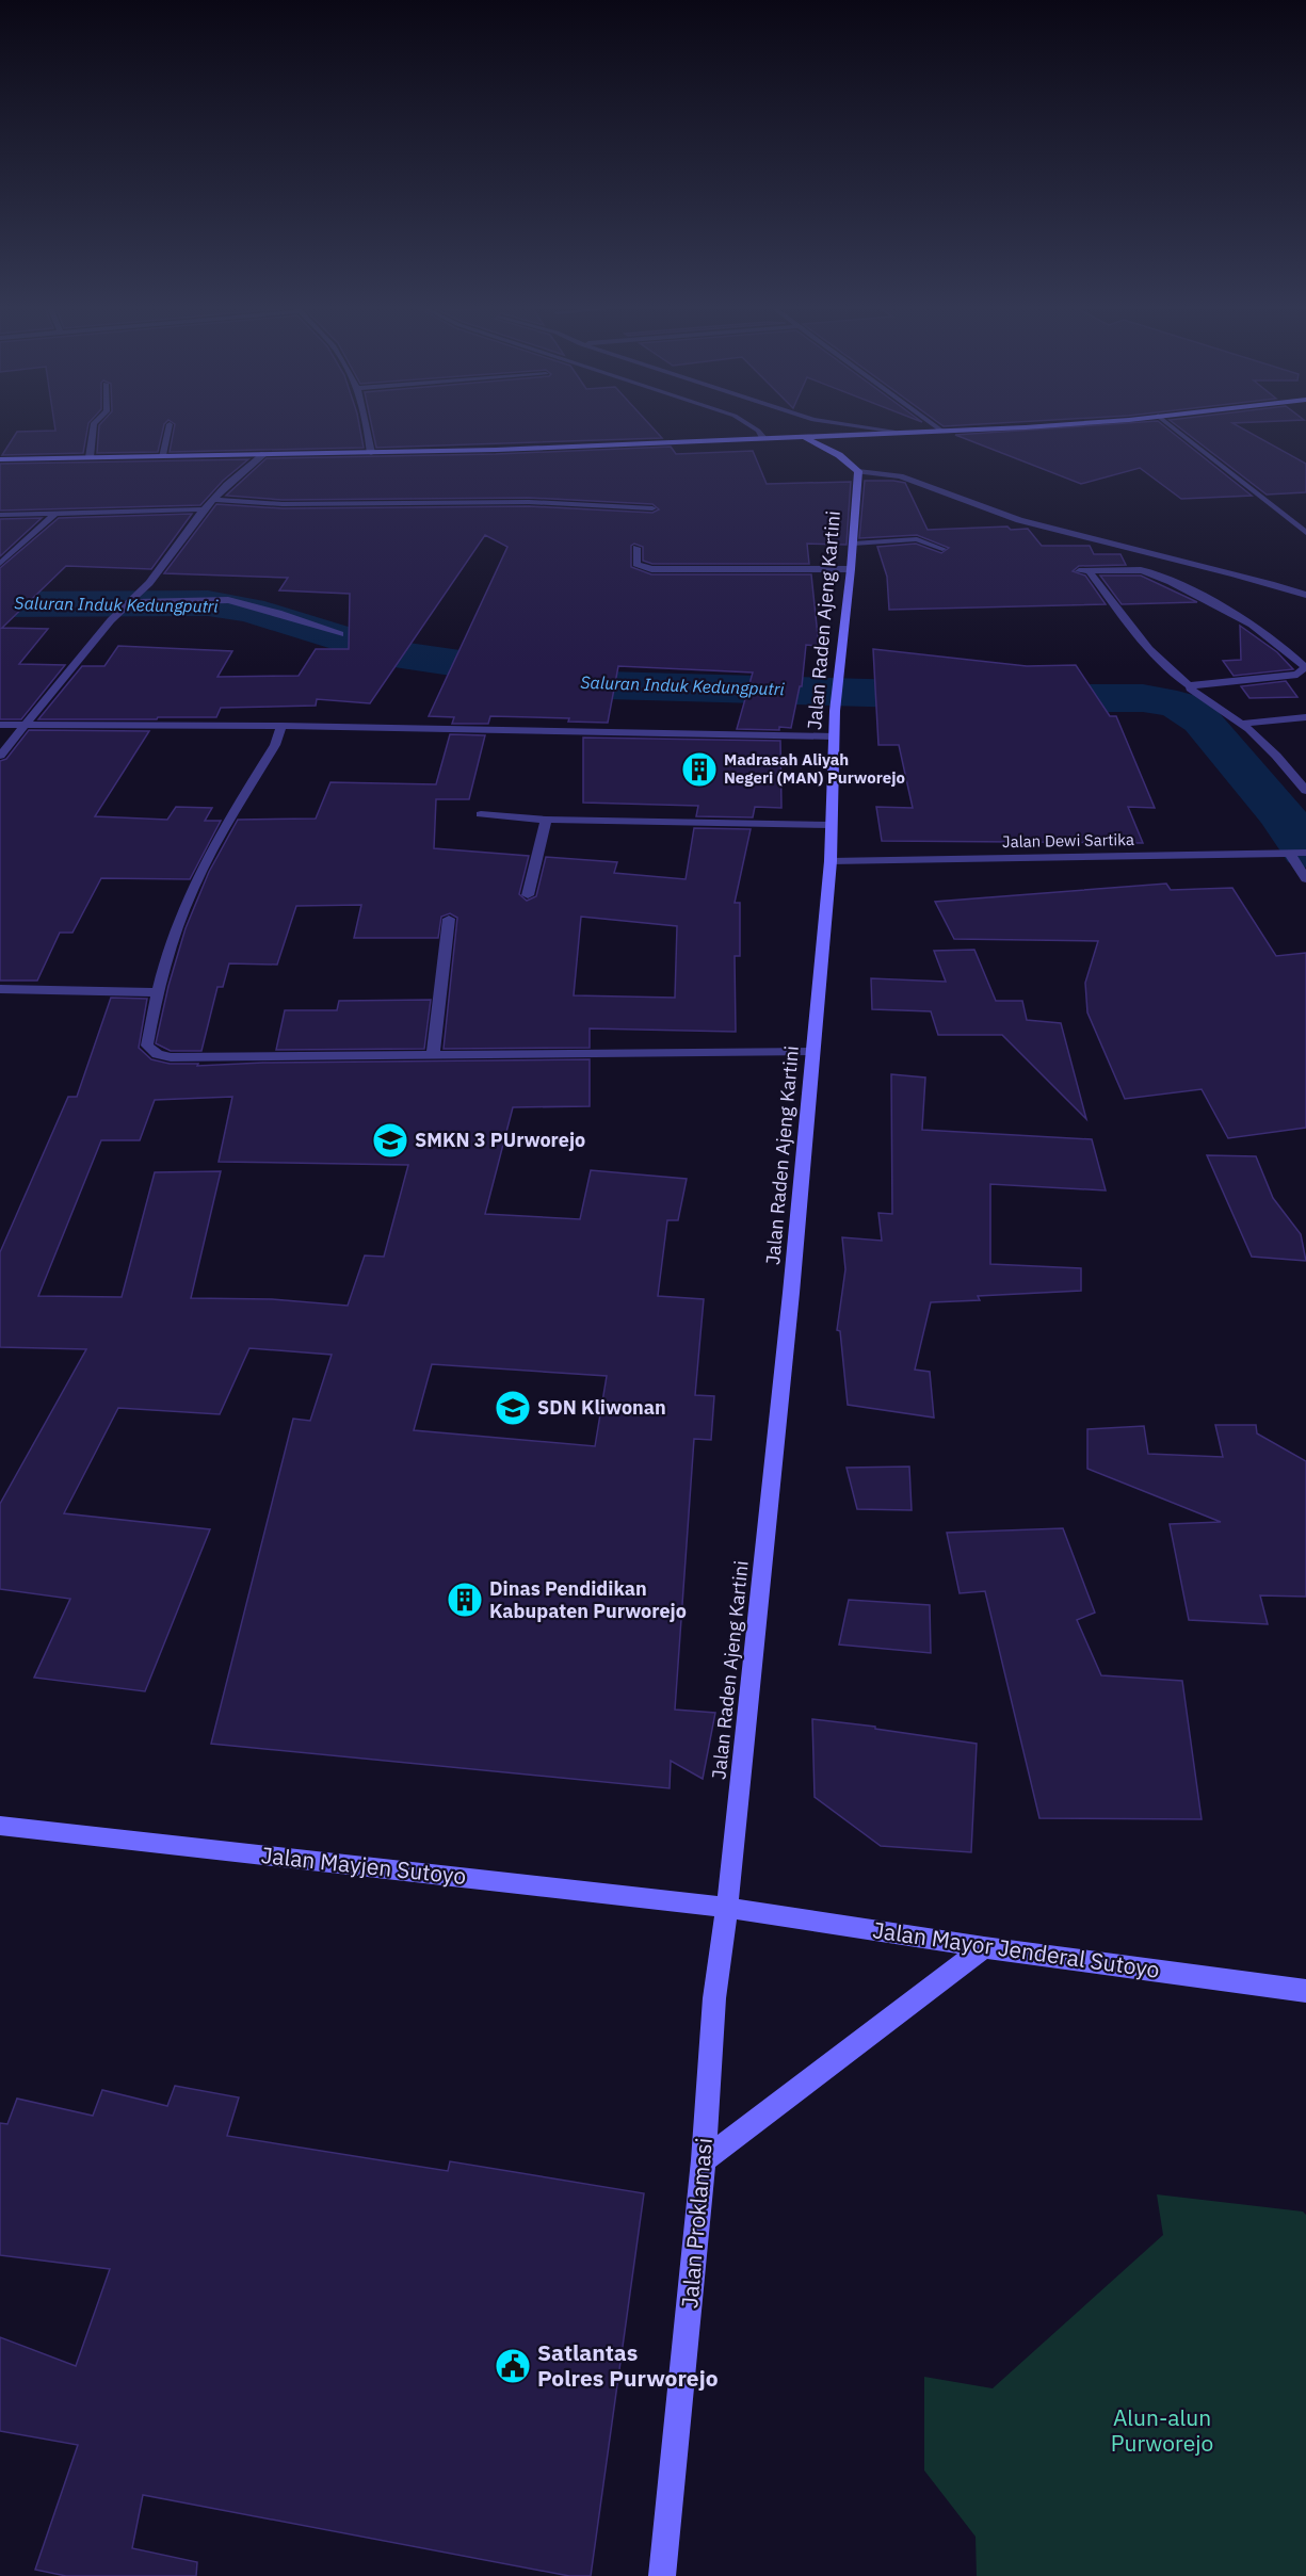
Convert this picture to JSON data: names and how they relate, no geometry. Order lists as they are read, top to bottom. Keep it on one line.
{"streets":{"street":["Jalan Raden Ajeng Kartini","Jalan Dewi Sartika","Jalan Mayjen Sutoyo","Jalan Mayor Jenderal Sutoyo","Jalan Proklamasi"]},"crossings":[["Jalan Raden Ajeng Kartini","Jalan Dewi Sartika"],["Jalan Raden Ajeng Kartini","Jalan Mayjen Sutoyo"],["Jalan Raden Ajeng Kartini","Jalan Mayor Jenderal Sutoyo"],["Jalan Raden Ajeng Kartini","Jalan Proklamasi"],["Jalan Mayjen Sutoyo","Jalan Mayor Jenderal Sutoyo"],["Jalan Mayjen Sutoyo","Jalan Proklamasi"],["Jalan Mayor Jenderal Sutoyo","Jalan Proklamasi"]],"water":["Saluran Induk Kedungputri"],"parks":["Alun-alun Purworejo"],"places":{"building":["Madrasah Aliyah Negeri (MAN) Purworejo","Dinas Pendidikan Kabupaten Purworejo"],"school or university":["SMKN 3 PUrworejo","SDN Kliwonan"],"public building":["Satlantas Polres Purworejo"]}}
